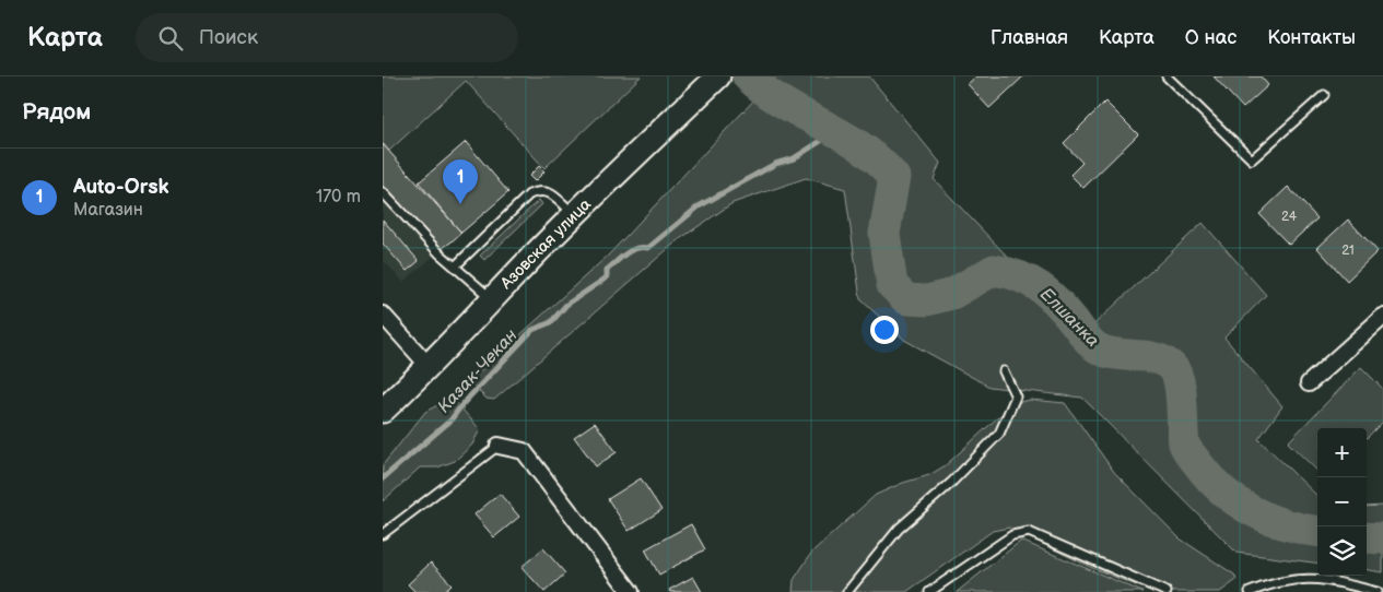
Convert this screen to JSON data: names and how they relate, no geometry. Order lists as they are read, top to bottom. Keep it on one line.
{"streets":{"main road":["Азовская улица"]},"water":["Елшанка","Казак-Чекан"],"house_numbers":["24","21"],"page":{"header":"Карта","search":"Поиск","nav":["Главная","Карта","О нас","Контакты"],"heading":"Рядом","list":[{"mark":"1","name":"Auto-Orsk","note":"Магазин","value":"170 m"}],"pins":"1","map_buttons":["+","−"]}}
